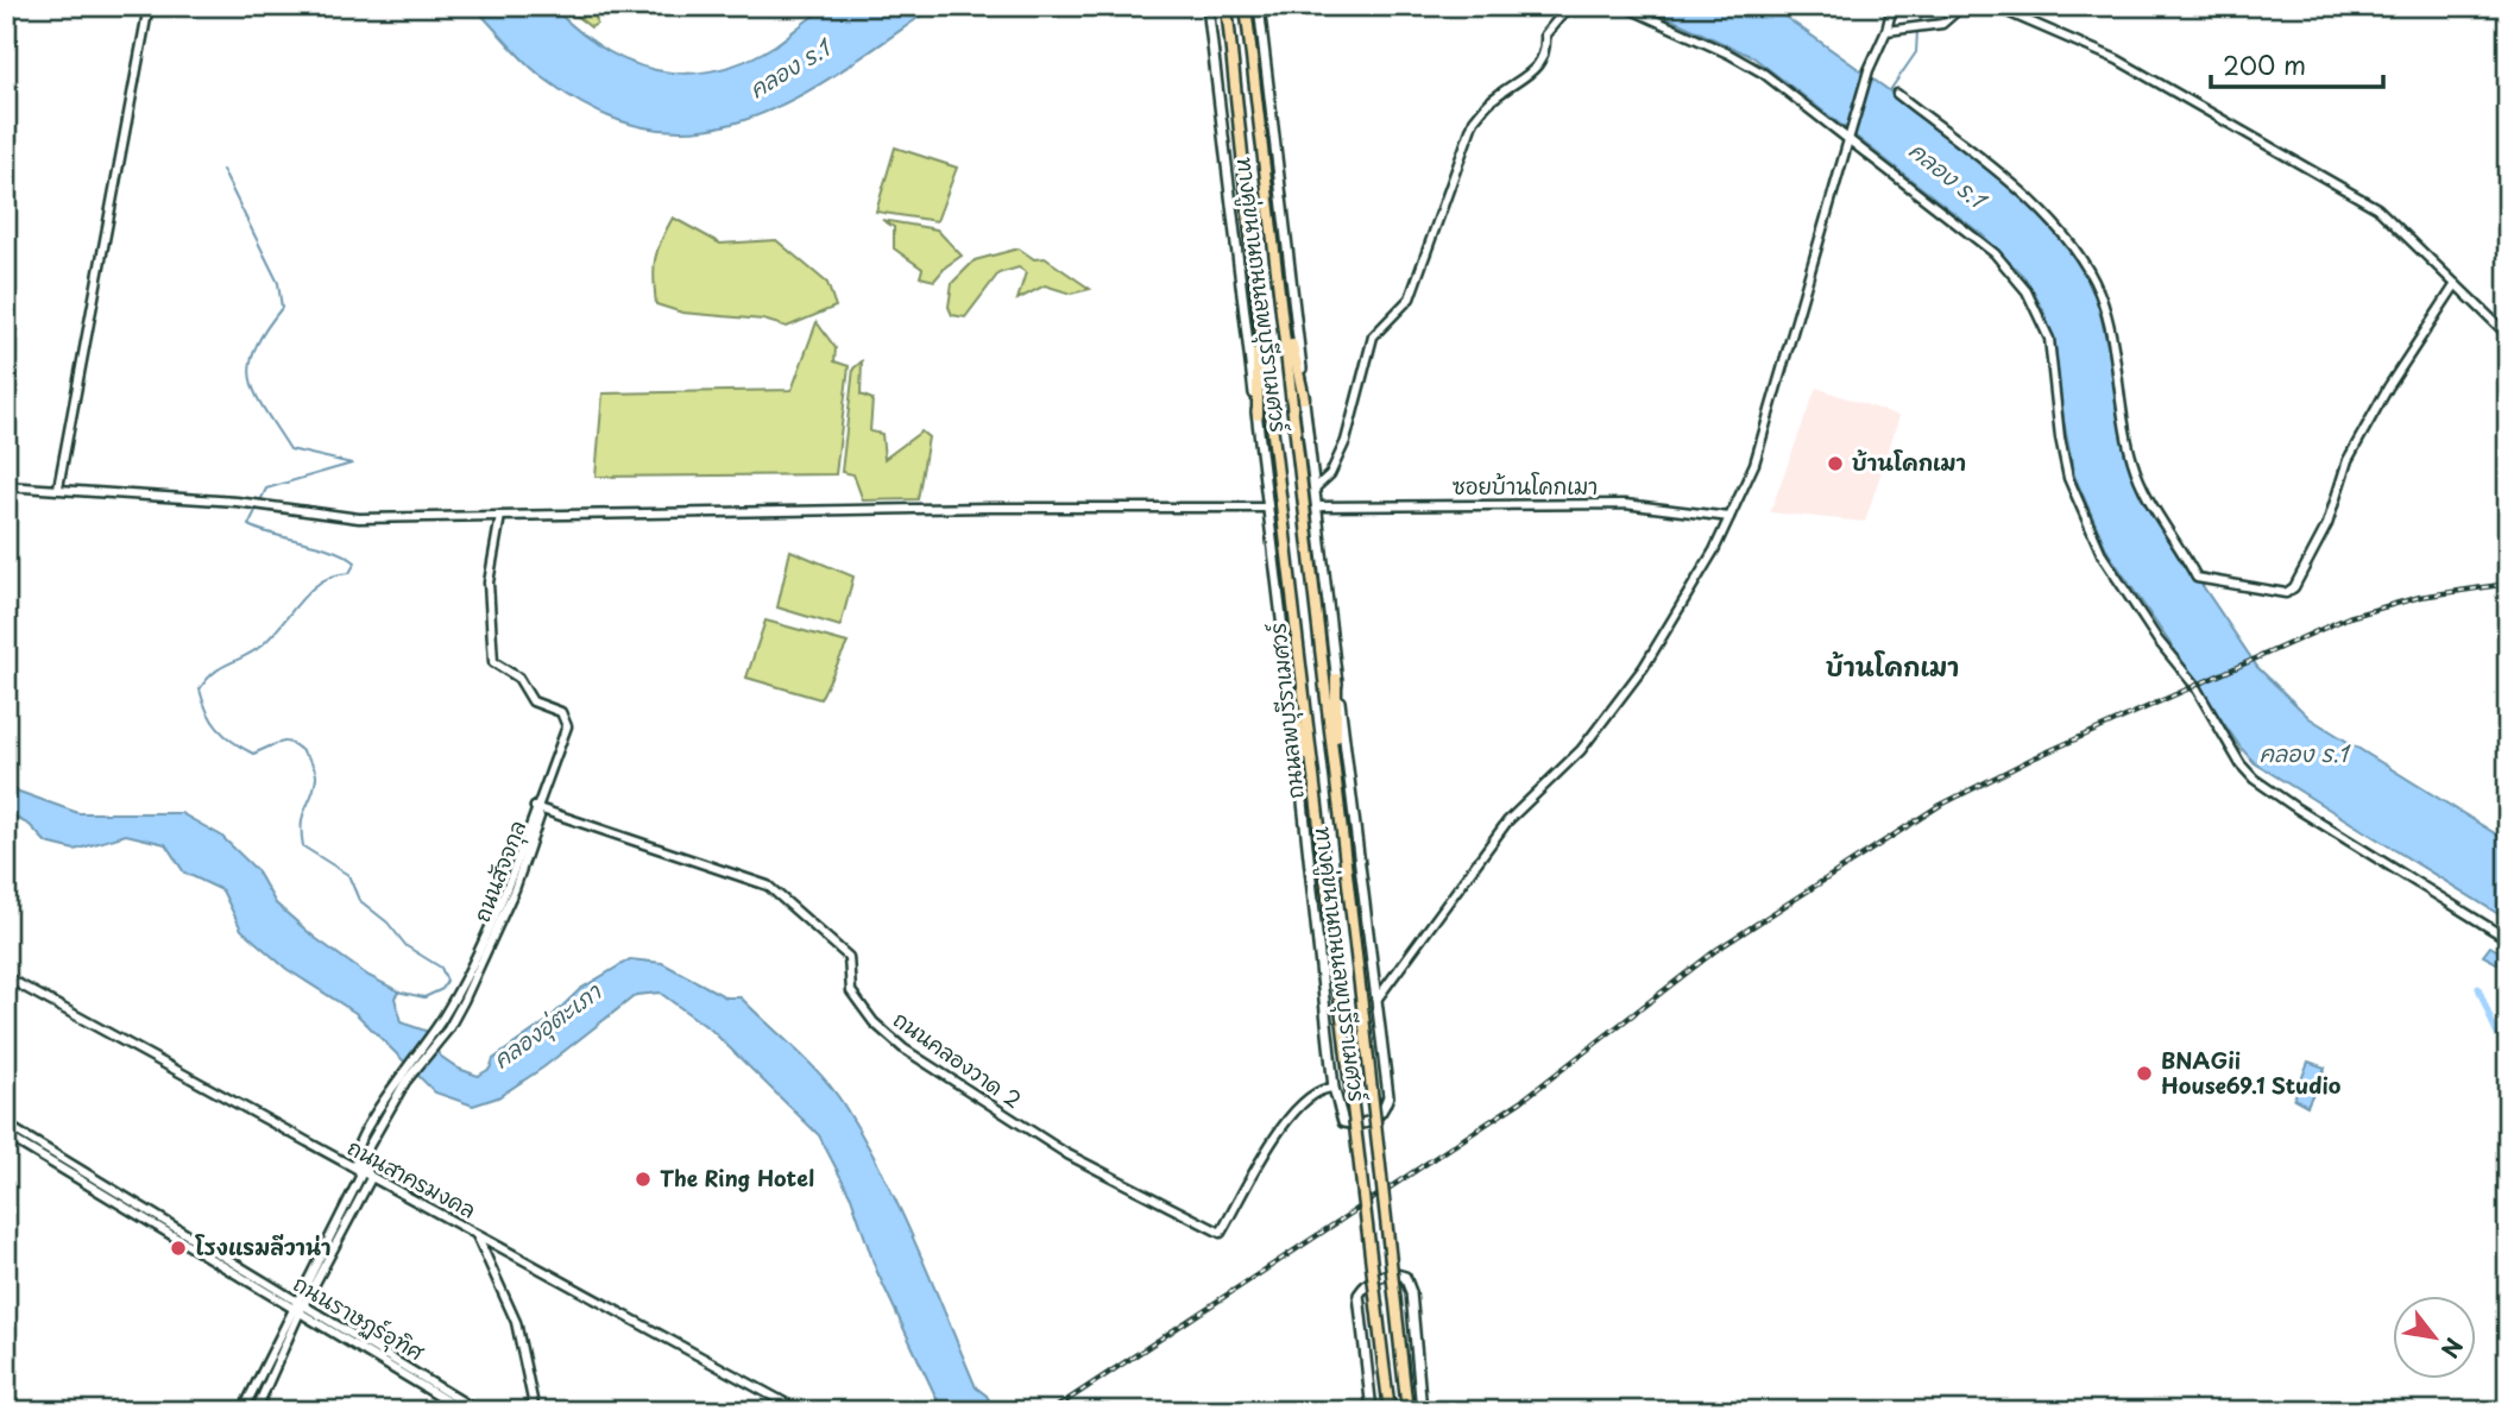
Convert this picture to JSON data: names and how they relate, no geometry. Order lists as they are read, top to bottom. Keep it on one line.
{"streets":{"main road":["ทางคู่ขนานถนนลพบุรีราเมศวร์","ถนนลพบุรีราเมศวร์"],"street":["ซอยบ้านโคกเมา","ถนนสัจจกุล","ถนนคลองวาด 2","ถนนสาครมงคล","ถนนราษฏร์อุทิศ"]},"crossings":[["ทางคู่ขนานถนนลพบุรีราเมศวร์","ซอยบ้านโคกเมา"],["ทางคู่ขนานถนนลพบุรีราเมศวร์","ถนนคลองวาด 2"],["ถนนสัจจกุล","ถนนคลองวาด 2"],["ถนนสัจจกุล","ถนนสาครมงคล"],["ถนนสัจจกุล","ถนนราษฏร์อุทิศ"]],"districts":["บ้านโคกเมา"],"water":["คลอง ร.1","คลองอุ่ตะเภา"],"places":["บ้านโคกเมา","BNAGii House69.1 Studio","The Ring Hotel","โรงแรมลีวาน่า"],"scale_bar":"200 m","north":"bottom right"}
